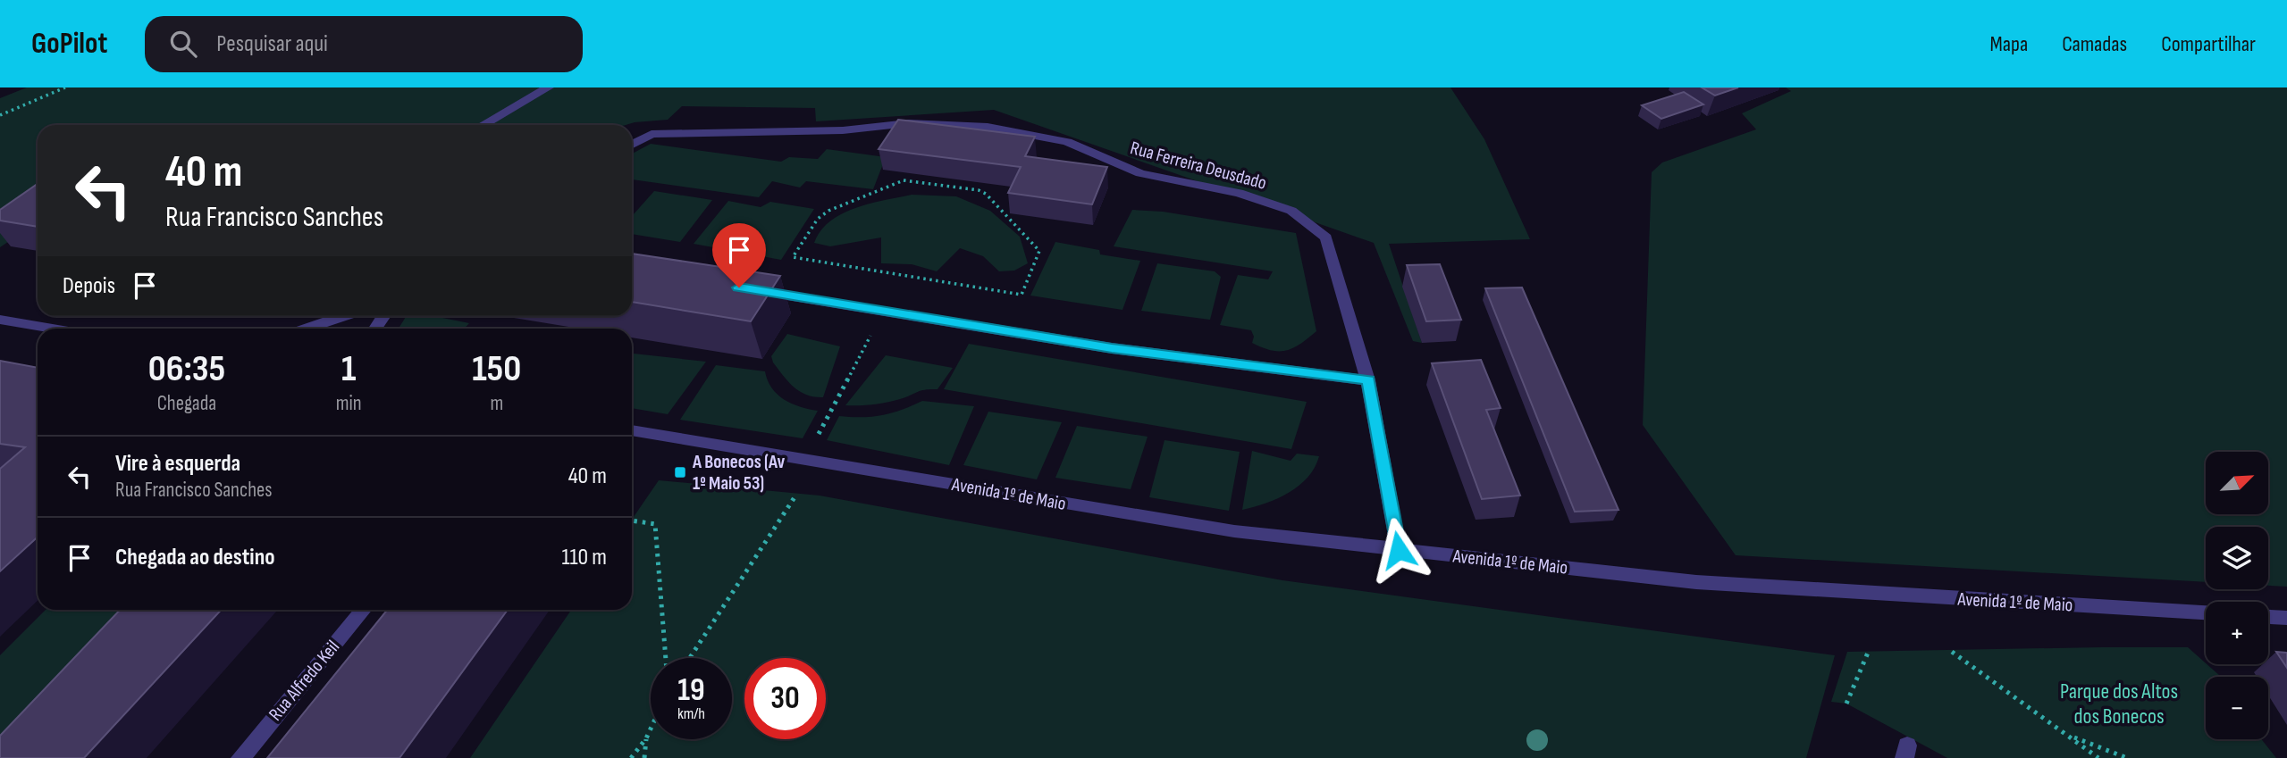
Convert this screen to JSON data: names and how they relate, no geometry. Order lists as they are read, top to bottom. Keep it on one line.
{"streets":{"street":["Rua Ferreira Deusdado","Avenida 1º de Maio","Rua Alfredo Keil"]},"crossings":[["Rua Ferreira Deusdado","Avenida 1º de Maio"]],"parks":["Parque dos Altos dos Bonecos"],"places":{"transit":["A Bonecos (Av 1º Maio 53)"]},"north":"top right","page":{"header":"GoPilot","search":"Pesquisar aqui","nav":["Mapa","Camadas","Compartilhar"],"turn":["40 m","Rua Francisco Sanches"],"then":"Depois","eta":["06:35","Chegada","1","min","150","m"],"list":[{"name":"Vire à esquerda","note":"Rua Francisco Sanches","value":"40 m"},{"name":"Chegada ao destino","value":"110 m"}],"map_buttons":["+","−"],"speed":"19 km/h","limit":"30"}}
